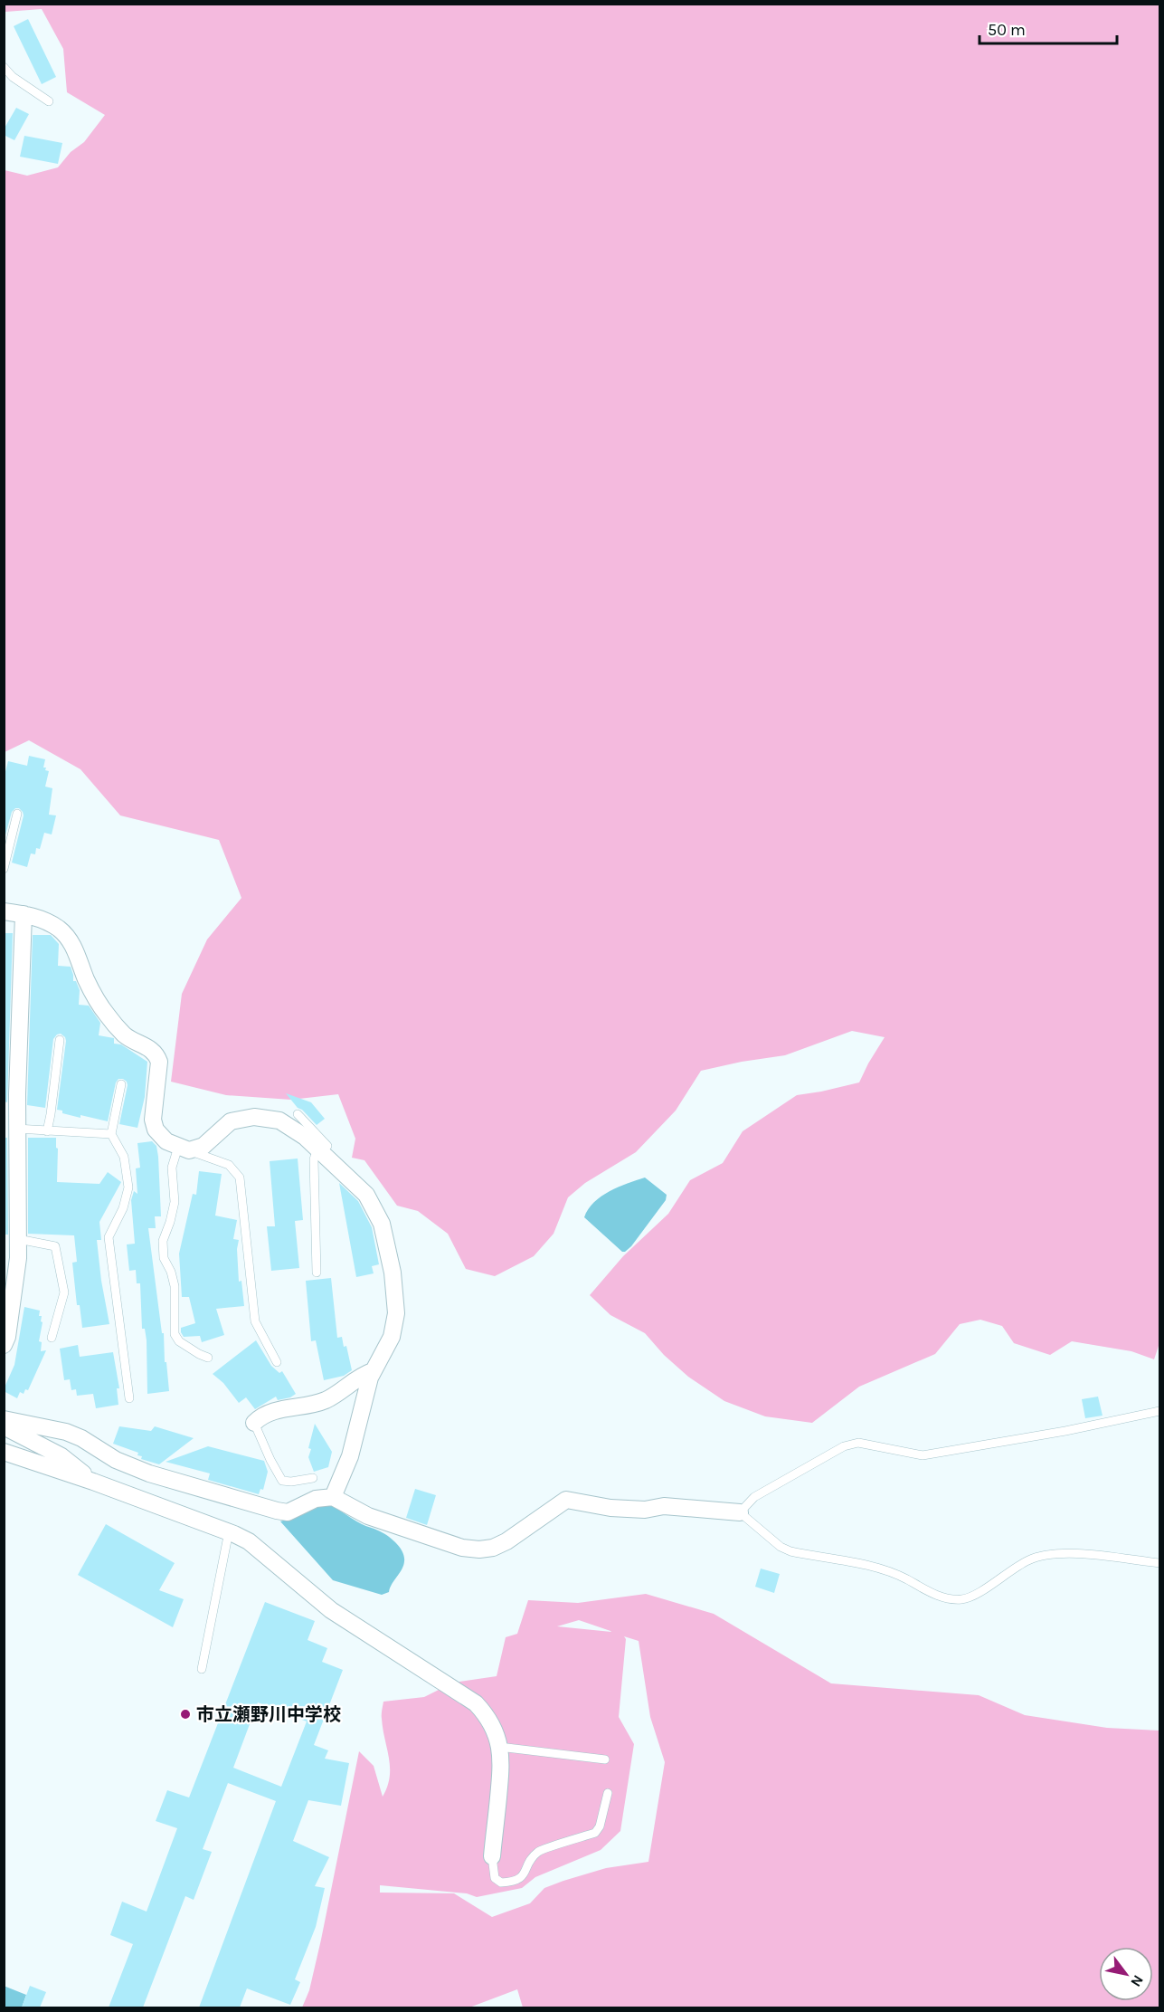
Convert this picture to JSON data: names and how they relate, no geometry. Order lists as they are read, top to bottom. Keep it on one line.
{"places":["市立瀬野川中学校"],"scale_bar":"50 m","north":"bottom right"}
